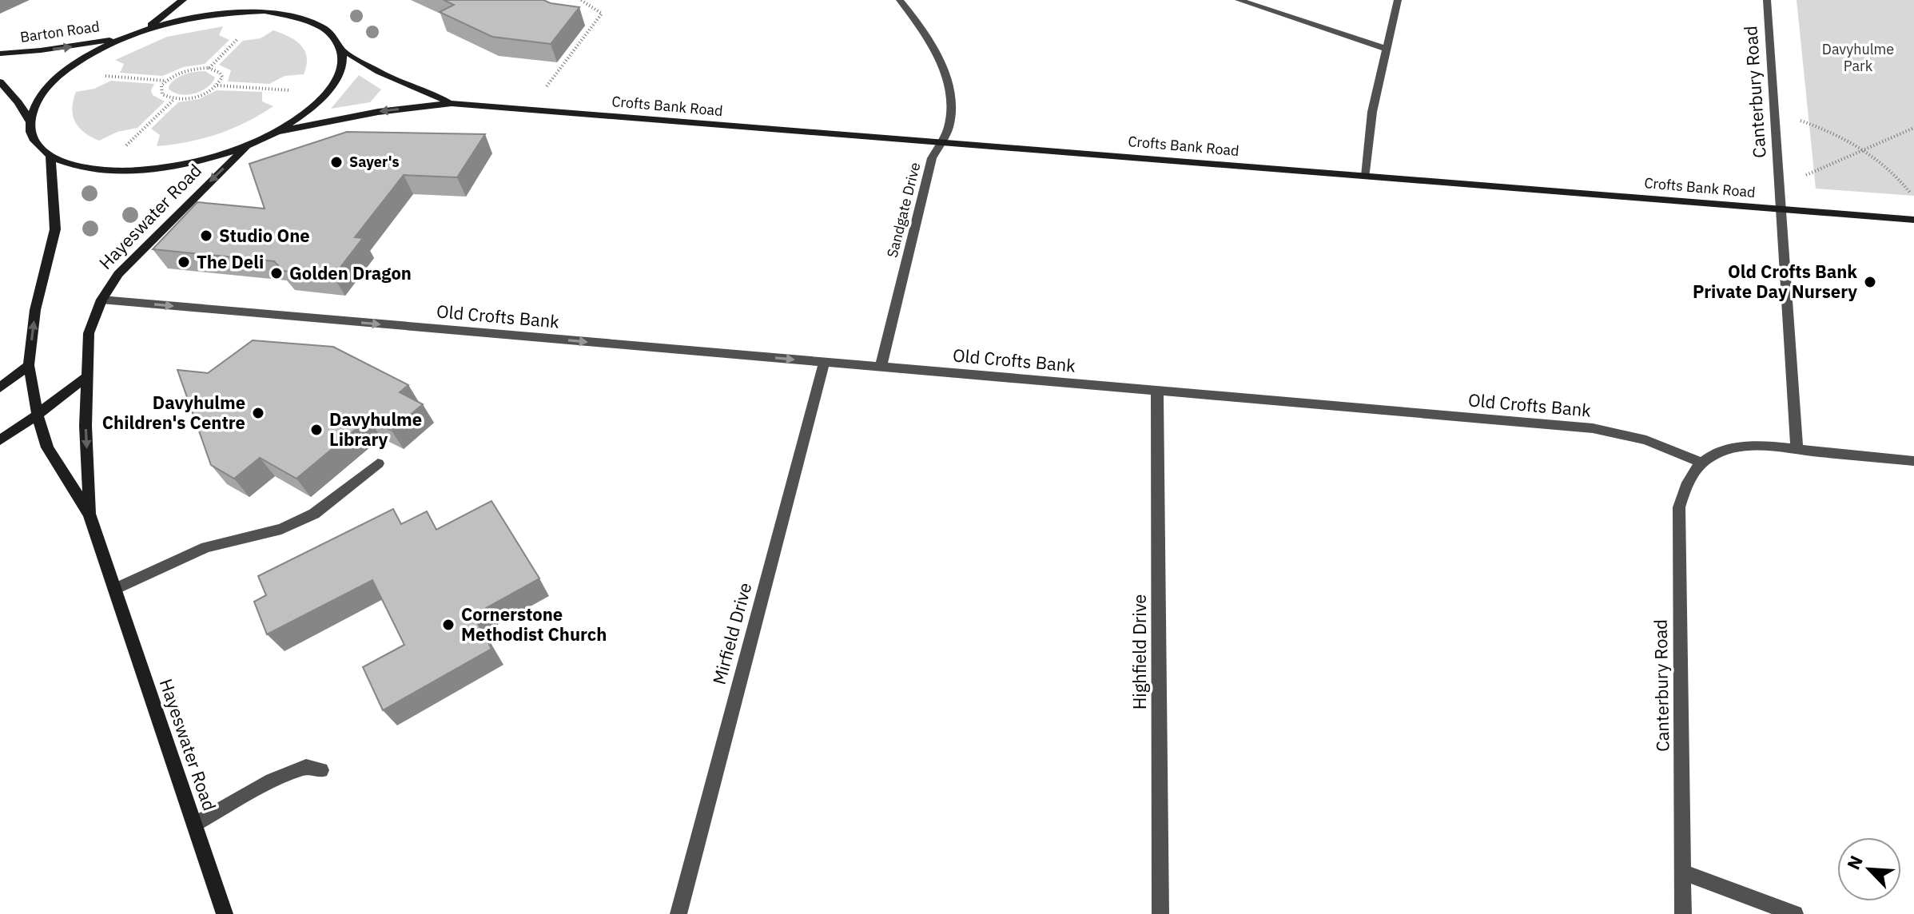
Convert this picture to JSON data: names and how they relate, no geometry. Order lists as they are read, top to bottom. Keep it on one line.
{"streets":{"main road":["Barton Road","Crofts Bank Road","Hayeswater Road"],"street":["Canterbury Road","Sandgate Drive","Old Crofts Bank","Mirfield Drive","Highfield Drive"]},"crossings":[["Canterbury Road","Crofts Bank Road"],["Canterbury Road","Old Crofts Bank"],["Crofts Bank Road","Sandgate Drive"],["Sandgate Drive","Old Crofts Bank"],["Hayeswater Road","Old Crofts Bank"],["Old Crofts Bank","Mirfield Drive"],["Old Crofts Bank","Highfield Drive"]],"one_way":["Old Crofts Bank"],"parks":["Davyhulme Park"],"places":["Sayer's","Studio One","The Deli","Golden Dragon","Old Crofts Bank Private Day Nursery","Davyhulme Children's Centre","Davyhulme Library","Cornerstone Methodist Church"],"north":"top left"}
